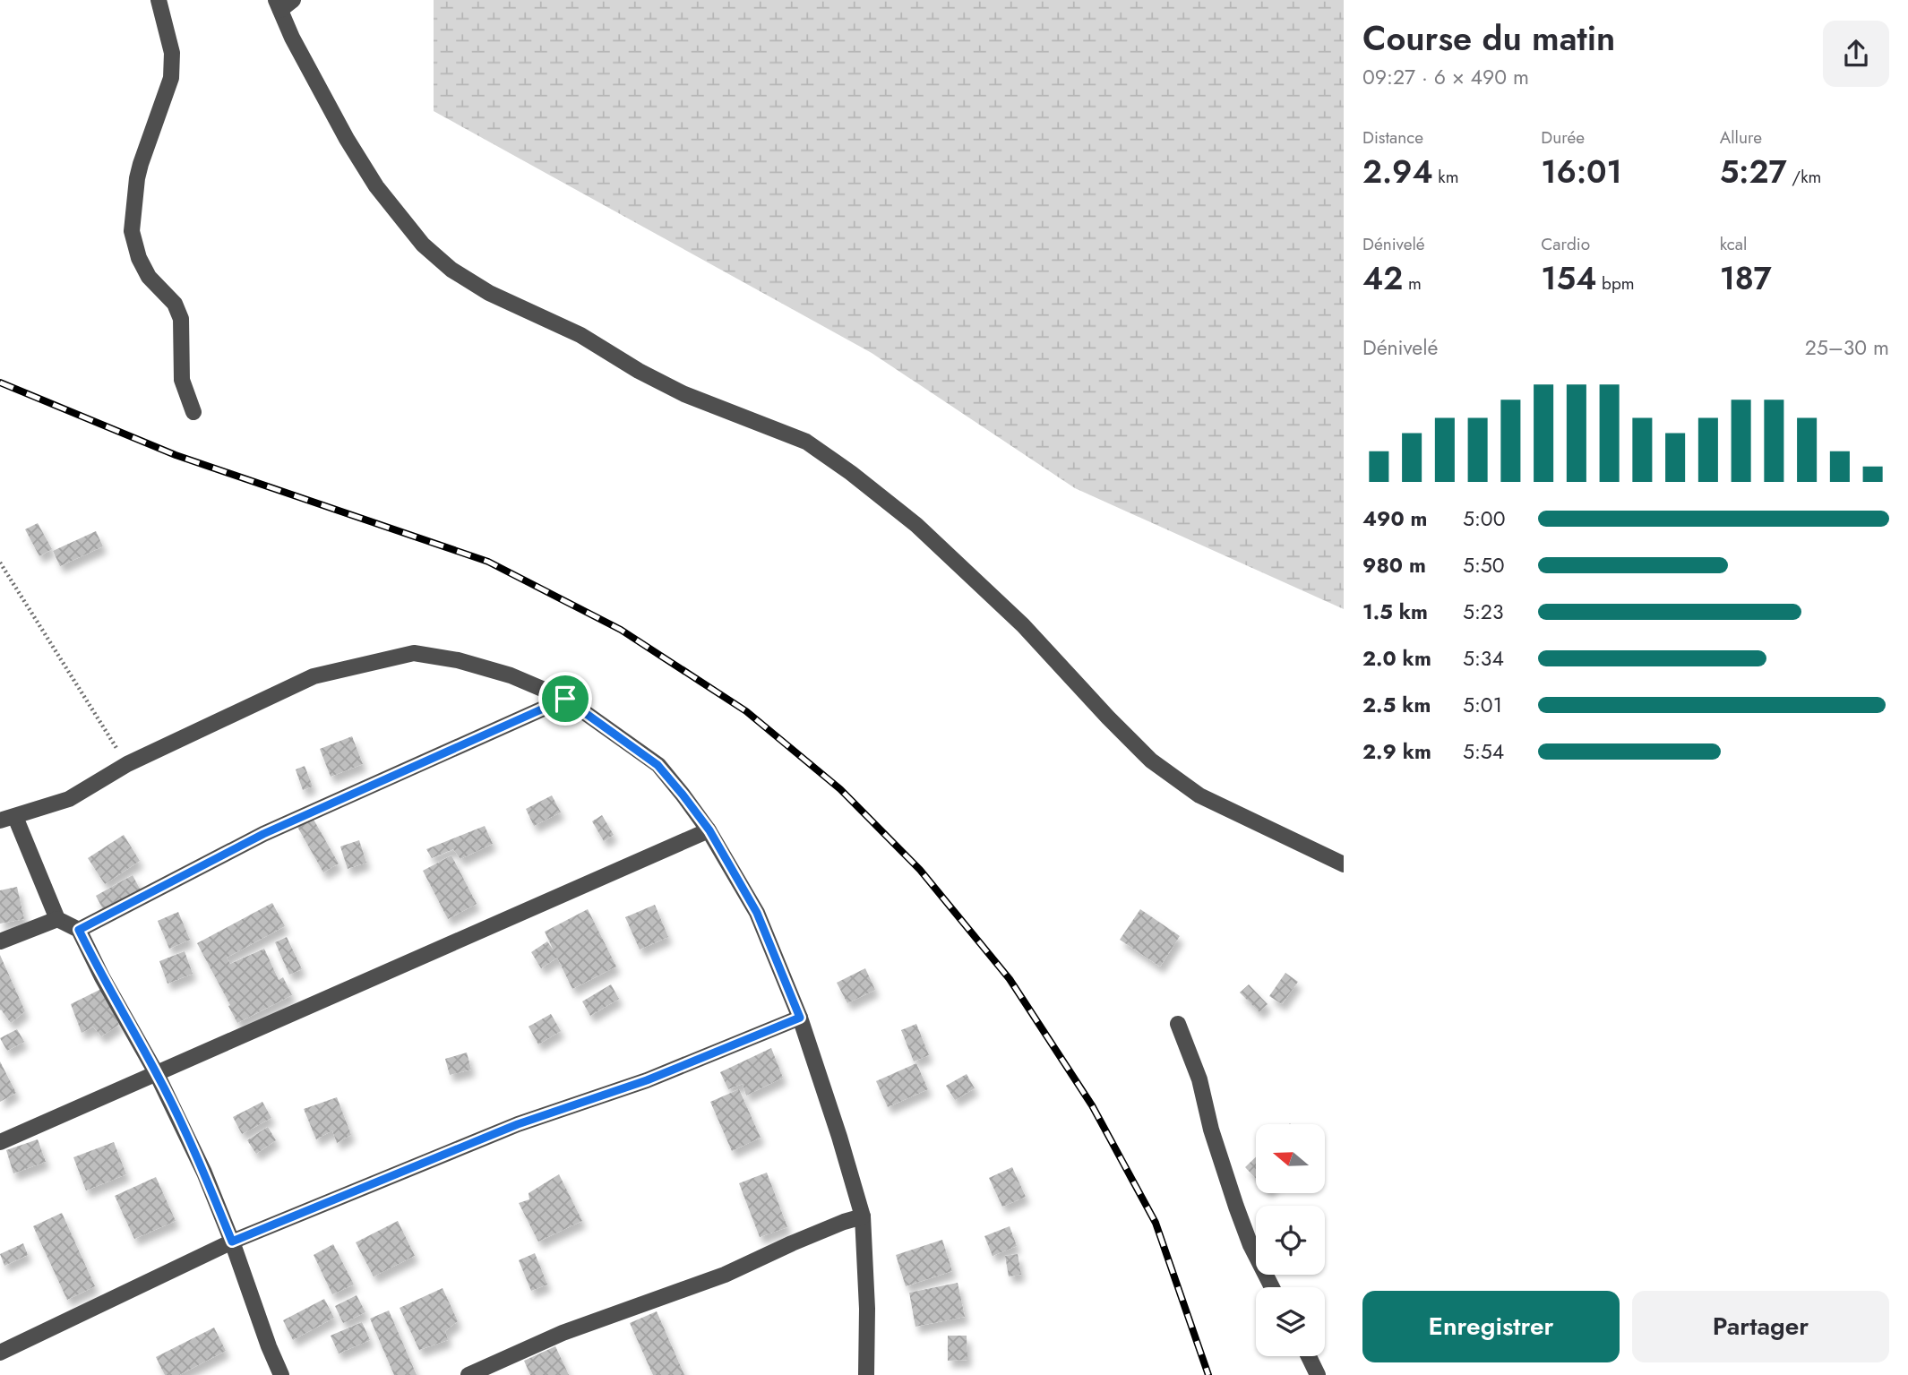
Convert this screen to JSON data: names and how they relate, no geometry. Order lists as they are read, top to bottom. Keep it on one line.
{"north":"left","page":{"heading":["Course du matin","09:27 · 6 × 490 m"],"stats":[["Distance","2.94 km"],["Durée","16:01"],["Allure","5:27 /km"],["Dénivelé","42 m"],["Cardio","154 bpm"],["kcal","187"]],"chart":["Dénivelé","25–30 m"],"list":[{"name":"490 m","note":"5:00"},{"name":"980 m","note":"5:50"},{"name":"1.5 km","note":"5:23"},{"name":"2.0 km","note":"5:34"},{"name":"2.5 km","note":"5:01"},{"name":"2.9 km","note":"5:54"}],"buttons":["Enregistrer","Partager"]}}
